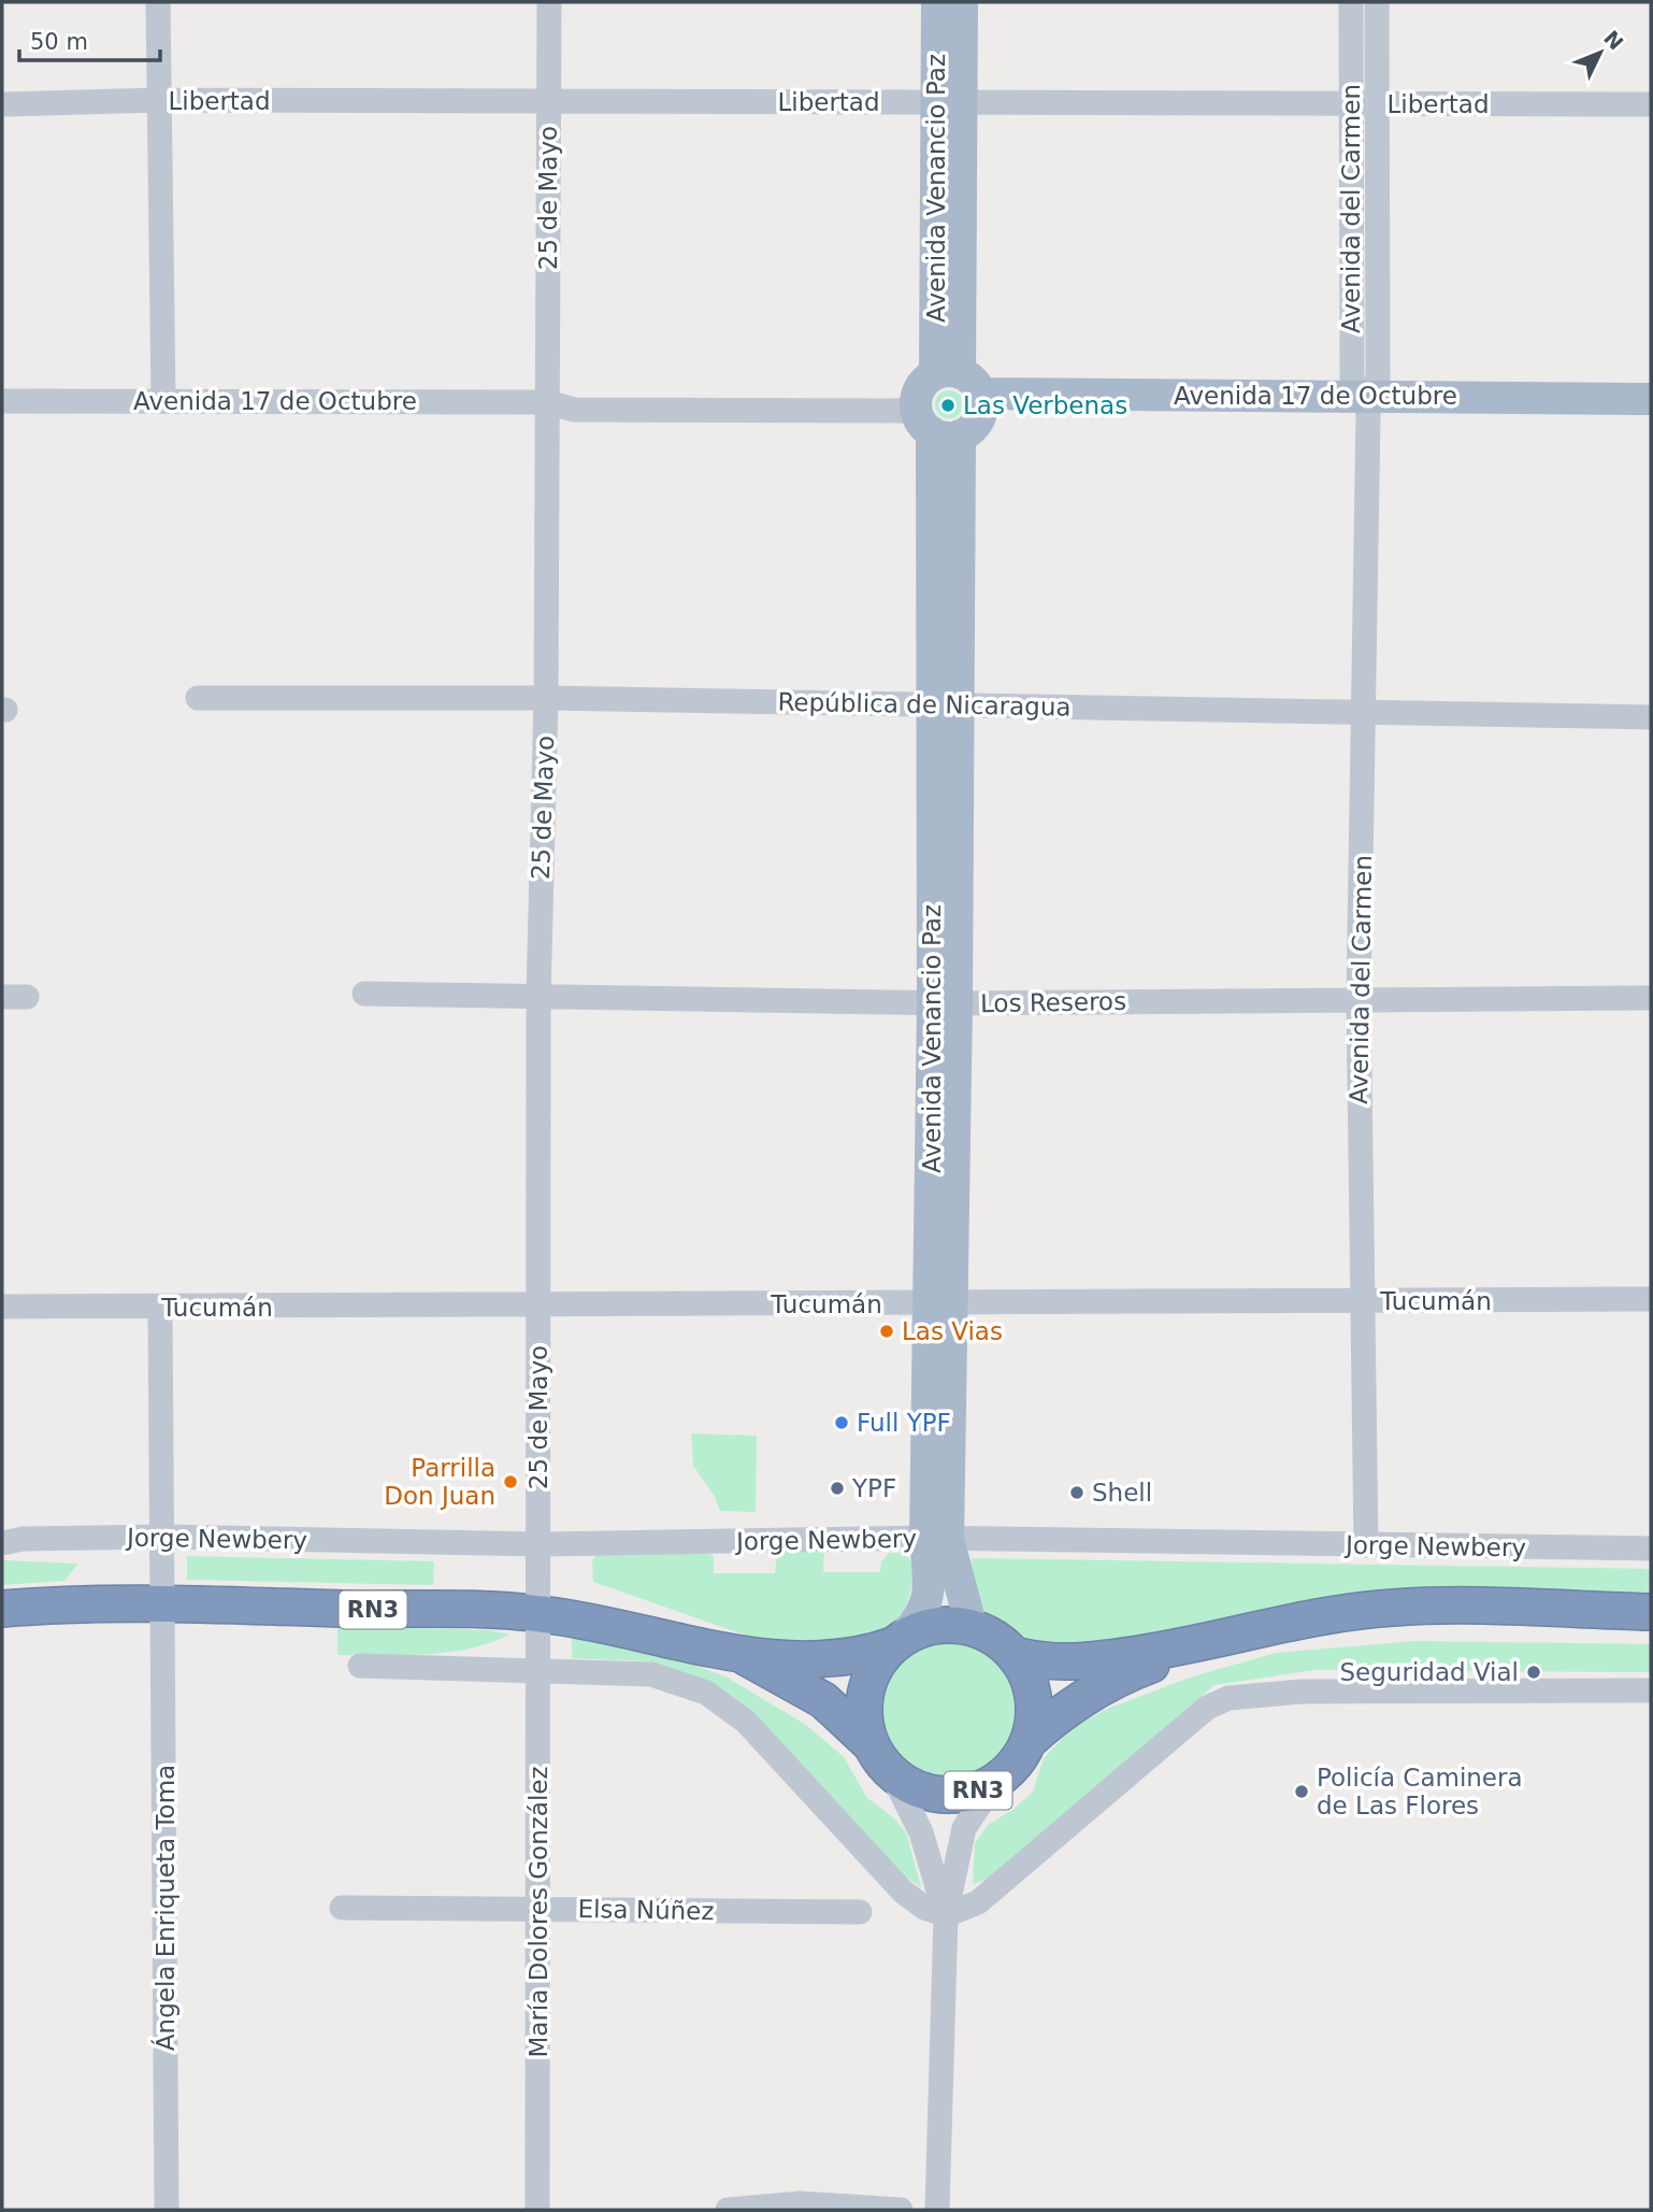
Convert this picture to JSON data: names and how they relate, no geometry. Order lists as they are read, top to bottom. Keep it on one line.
{"streets":{"highway":["RN3"],"main road":["Avenida Venancio Paz","Avenida 17 de Octubre"],"street":["Libertad","25 de Mayo","Avenida del Carmen","República de Nicaragua","Los Reseros","Tucumán","Jorge Newbery","Ángela Enriqueta Toma","Elsa Núñez","María Dolores González"]},"crossings":[["Libertad","Avenida Venancio Paz"],["Libertad","25 de Mayo"],["Libertad","Avenida del Carmen"],["Avenida Venancio Paz","Avenida 17 de Octubre"],["Avenida Venancio Paz","República de Nicaragua"],["Avenida Venancio Paz","Los Reseros"],["Avenida Venancio Paz","Tucumán"],["Avenida Venancio Paz","Jorge Newbery"],["Avenida Venancio Paz","RN3"],["25 de Mayo","Avenida 17 de Octubre"],["25 de Mayo","República de Nicaragua"],["25 de Mayo","Los Reseros"],["25 de Mayo","Tucumán"],["25 de Mayo","Jorge Newbery"],["25 de Mayo","RN3"],["25 de Mayo","María Dolores González"],["Avenida del Carmen","Avenida 17 de Octubre"],["Avenida del Carmen","República de Nicaragua"],["Avenida del Carmen","Los Reseros"],["Avenida del Carmen","Tucumán"],["Avenida del Carmen","Jorge Newbery"],["Tucumán","Ángela Enriqueta Toma"],["Jorge Newbery","Ángela Enriqueta Toma"],["RN3","Ángela Enriqueta Toma"],["RN3","María Dolores González"],["Elsa Núñez","María Dolores González"]],"places":["Las Verbenas","Las Vias","Full YPF","Parrilla Don Juan","YPF","Shell","Seguridad Vial","Policía Caminera de Las Flores"],"scale_bar":"50 m","north":"top right"}
